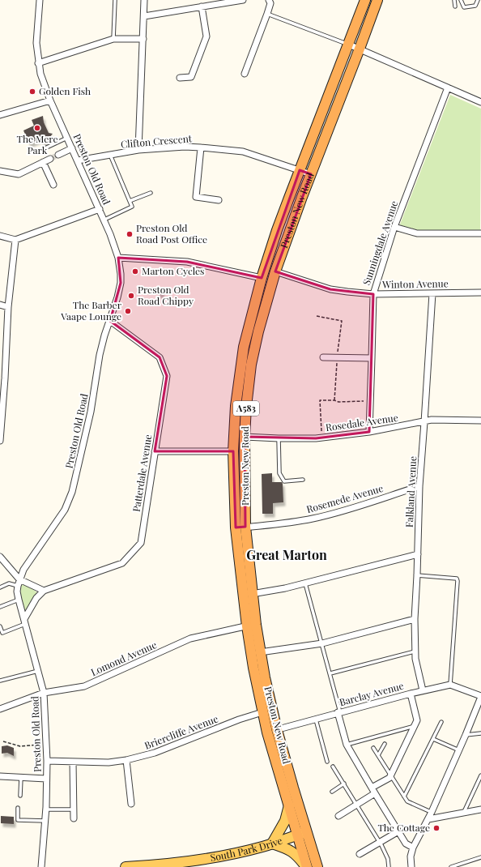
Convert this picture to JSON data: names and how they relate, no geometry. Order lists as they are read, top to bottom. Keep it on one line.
{"streets":{"highway":["Preston New Road","A583"],"main road":["South Park Drive"],"street":["Clifton Crescent","Preston Old Road","Sunningdale Avenue","Winton Avenue","Rosedale Avenue","Patterdale Avenue","Falkland Avenue","Rosemede Avenue","Lomond Avenue","Barclay Avenue","Briercliffe Avenue"]},"crossings":[["Clifton Crescent","Preston Old Road"],["Clifton Crescent","Preston New Road"],["Preston Old Road","Patterdale Avenue"],["Preston Old Road","Lomond Avenue"],["Preston Old Road","Briercliffe Avenue"],["Preston New Road","Winton Avenue"],["Preston New Road","A583"],["Preston New Road","Rosedale Avenue"],["Preston New Road","Rosemede Avenue"],["Preston New Road","Lomond Avenue"],["Preston New Road","Barclay Avenue"],["Preston New Road","Briercliffe Avenue"],["Preston New Road","South Park Drive"],["Sunningdale Avenue","Winton Avenue"],["Sunningdale Avenue","Rosedale Avenue"],["Winton Avenue","Falkland Avenue"],["A583","South Park Drive"],["Rosedale Avenue","Falkland Avenue"],["Falkland Avenue","Rosemede Avenue"],["Falkland Avenue","Barclay Avenue"]],"districts":["Great Marton"],"places":["Golden Fish","The Mere Park","Preston Old Road Post Office","Marton Cycles","Preston Old Road Chippy","The Barber Vaape Lounge","The Cottage"]}
